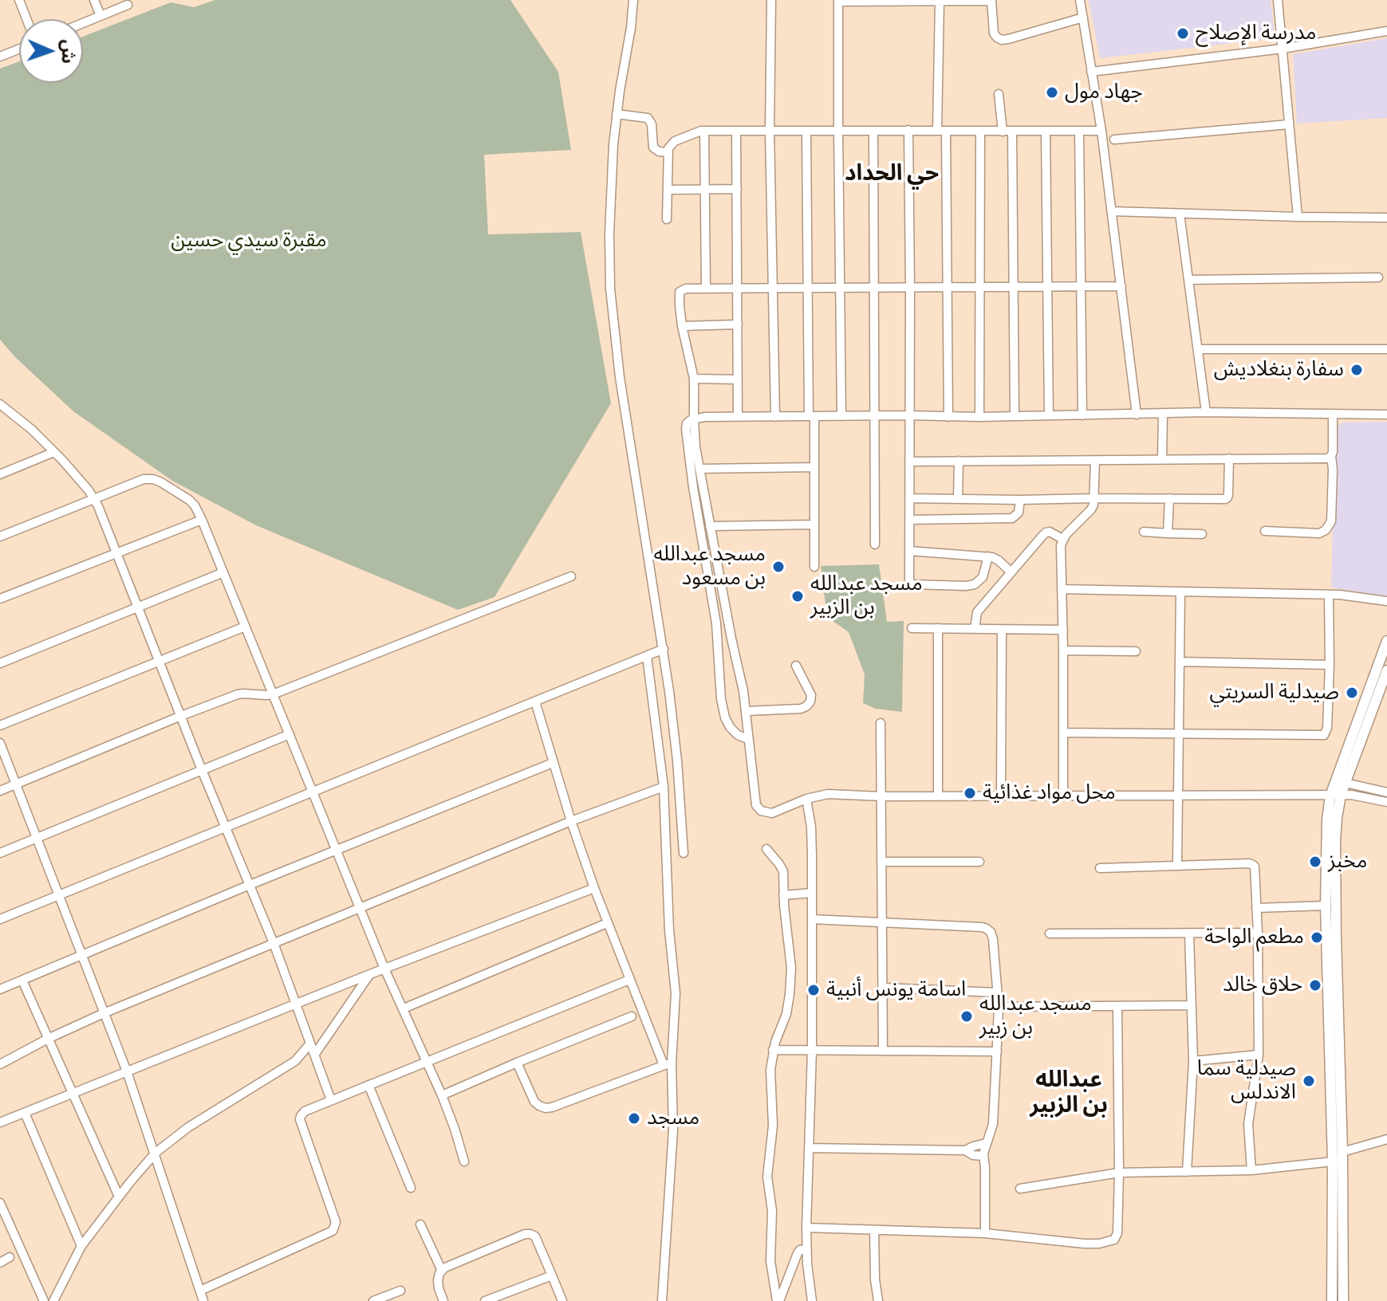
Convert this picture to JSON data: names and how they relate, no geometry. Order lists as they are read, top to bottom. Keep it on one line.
{"districts":["حي الحداد","عبدالله بن الزبير"],"parks":["مقبرة سيدي حسين"],"places":["مدرسة الإصلاح","جهاد مول","سفارة بنغلاديش","مسجد عبدالله بن مسعود","مسجد عبدالله بن الزبير","صيدلية السريتي","محل مواد غذائية","مخبز","مطعم الواحة","حلاق خالد","اسامة يونس أنبية","مسجد عبدالله بن زبير","صيدلية سما الاندلس","مسجد"],"north":"right"}
